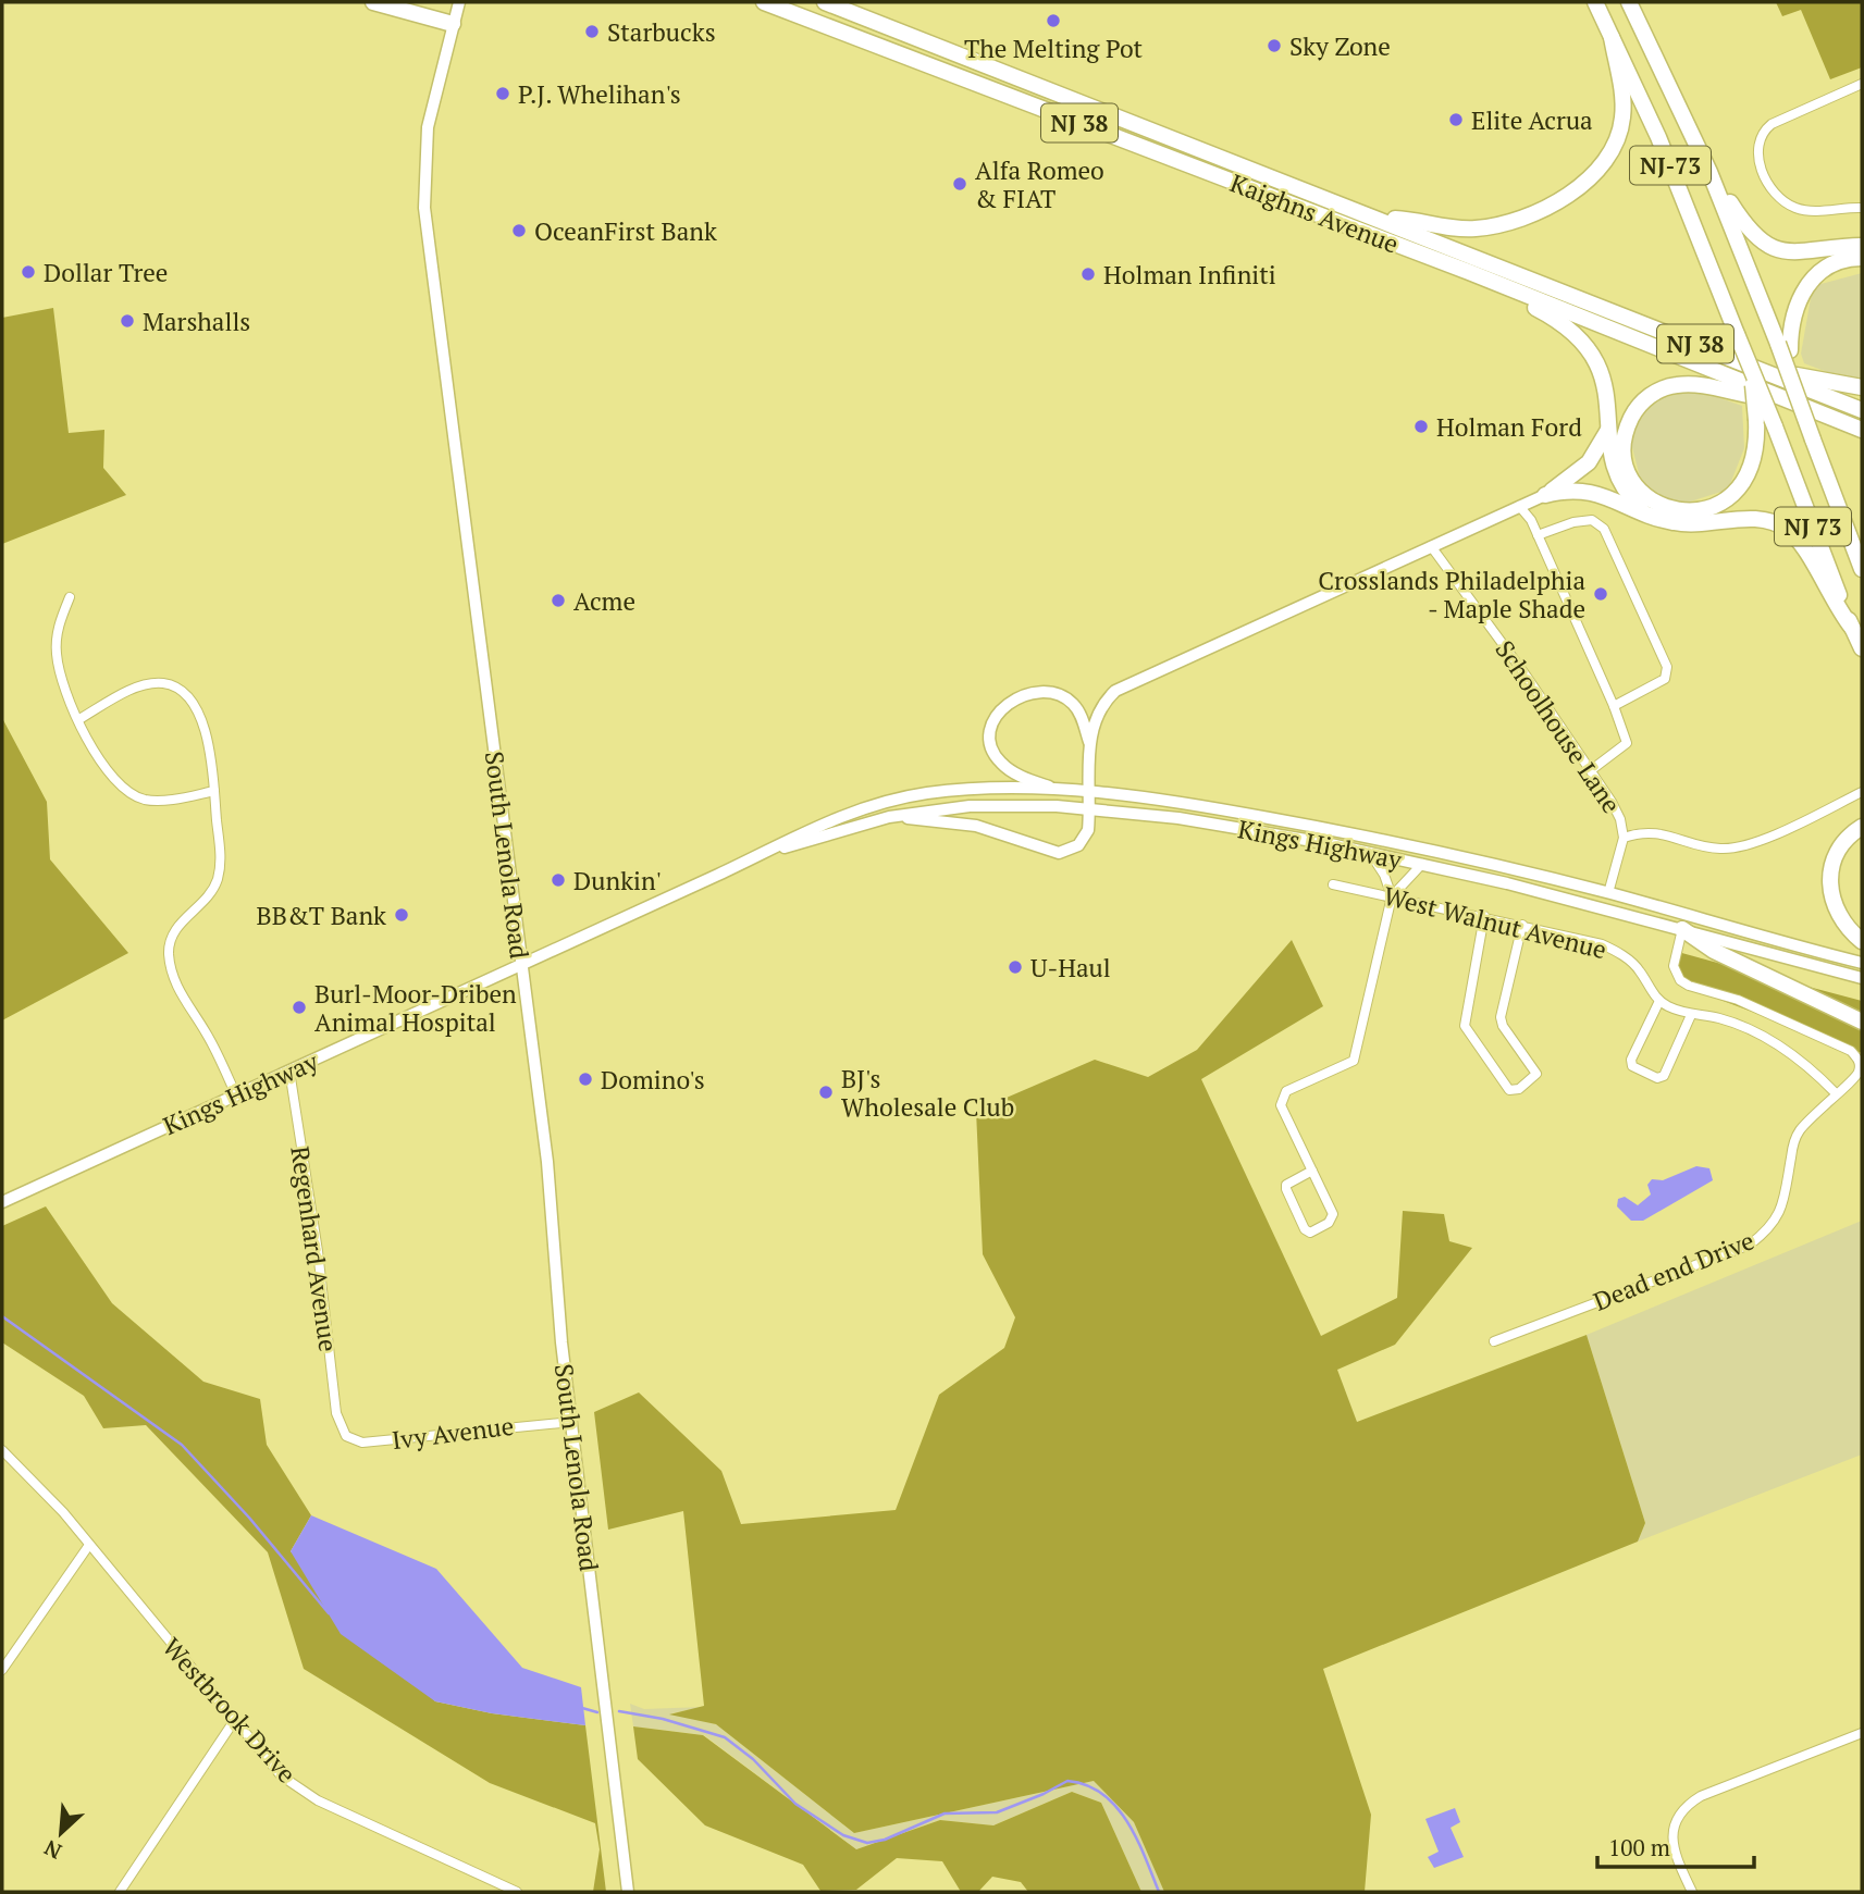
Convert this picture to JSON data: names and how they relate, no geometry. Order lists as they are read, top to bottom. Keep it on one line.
{"streets":{"highway":["NJ 38","NJ-73","Kaighns Avenue","NJ 73"],"main road":["Kings Highway","South Lenola Road"],"street":["Schoolhouse Lane","West Walnut Avenue","Regenhard Avenue","Dead end Drive","Ivy Avenue","Westbrook Drive"]},"crossings":[["NJ-73","NJ 73"],["Schoolhouse Lane","Kings Highway"],["Kings Highway","South Lenola Road"],["Kings Highway","Regenhard Avenue"],["Kings Highway","Dead end Drive"],["South Lenola Road","Ivy Avenue"],["Regenhard Avenue","Ivy Avenue"]],"places":["The Melting Pot","Starbucks","Sky Zone","P.J. Whelihan's","Elite Acrua","Alfa Romeo & FIAT","OceanFirst Bank","Dollar Tree","Holman Infiniti","Marshalls","Holman Ford","Crosslands Philadelphia - Maple Shade","Acme","Dunkin'","BB&T Bank","U-Haul","Burl-Moor-Driben Animal Hospital","Domino's","BJ's Wholesale Club"],"scale_bar":"100 m","north":"bottom left"}
